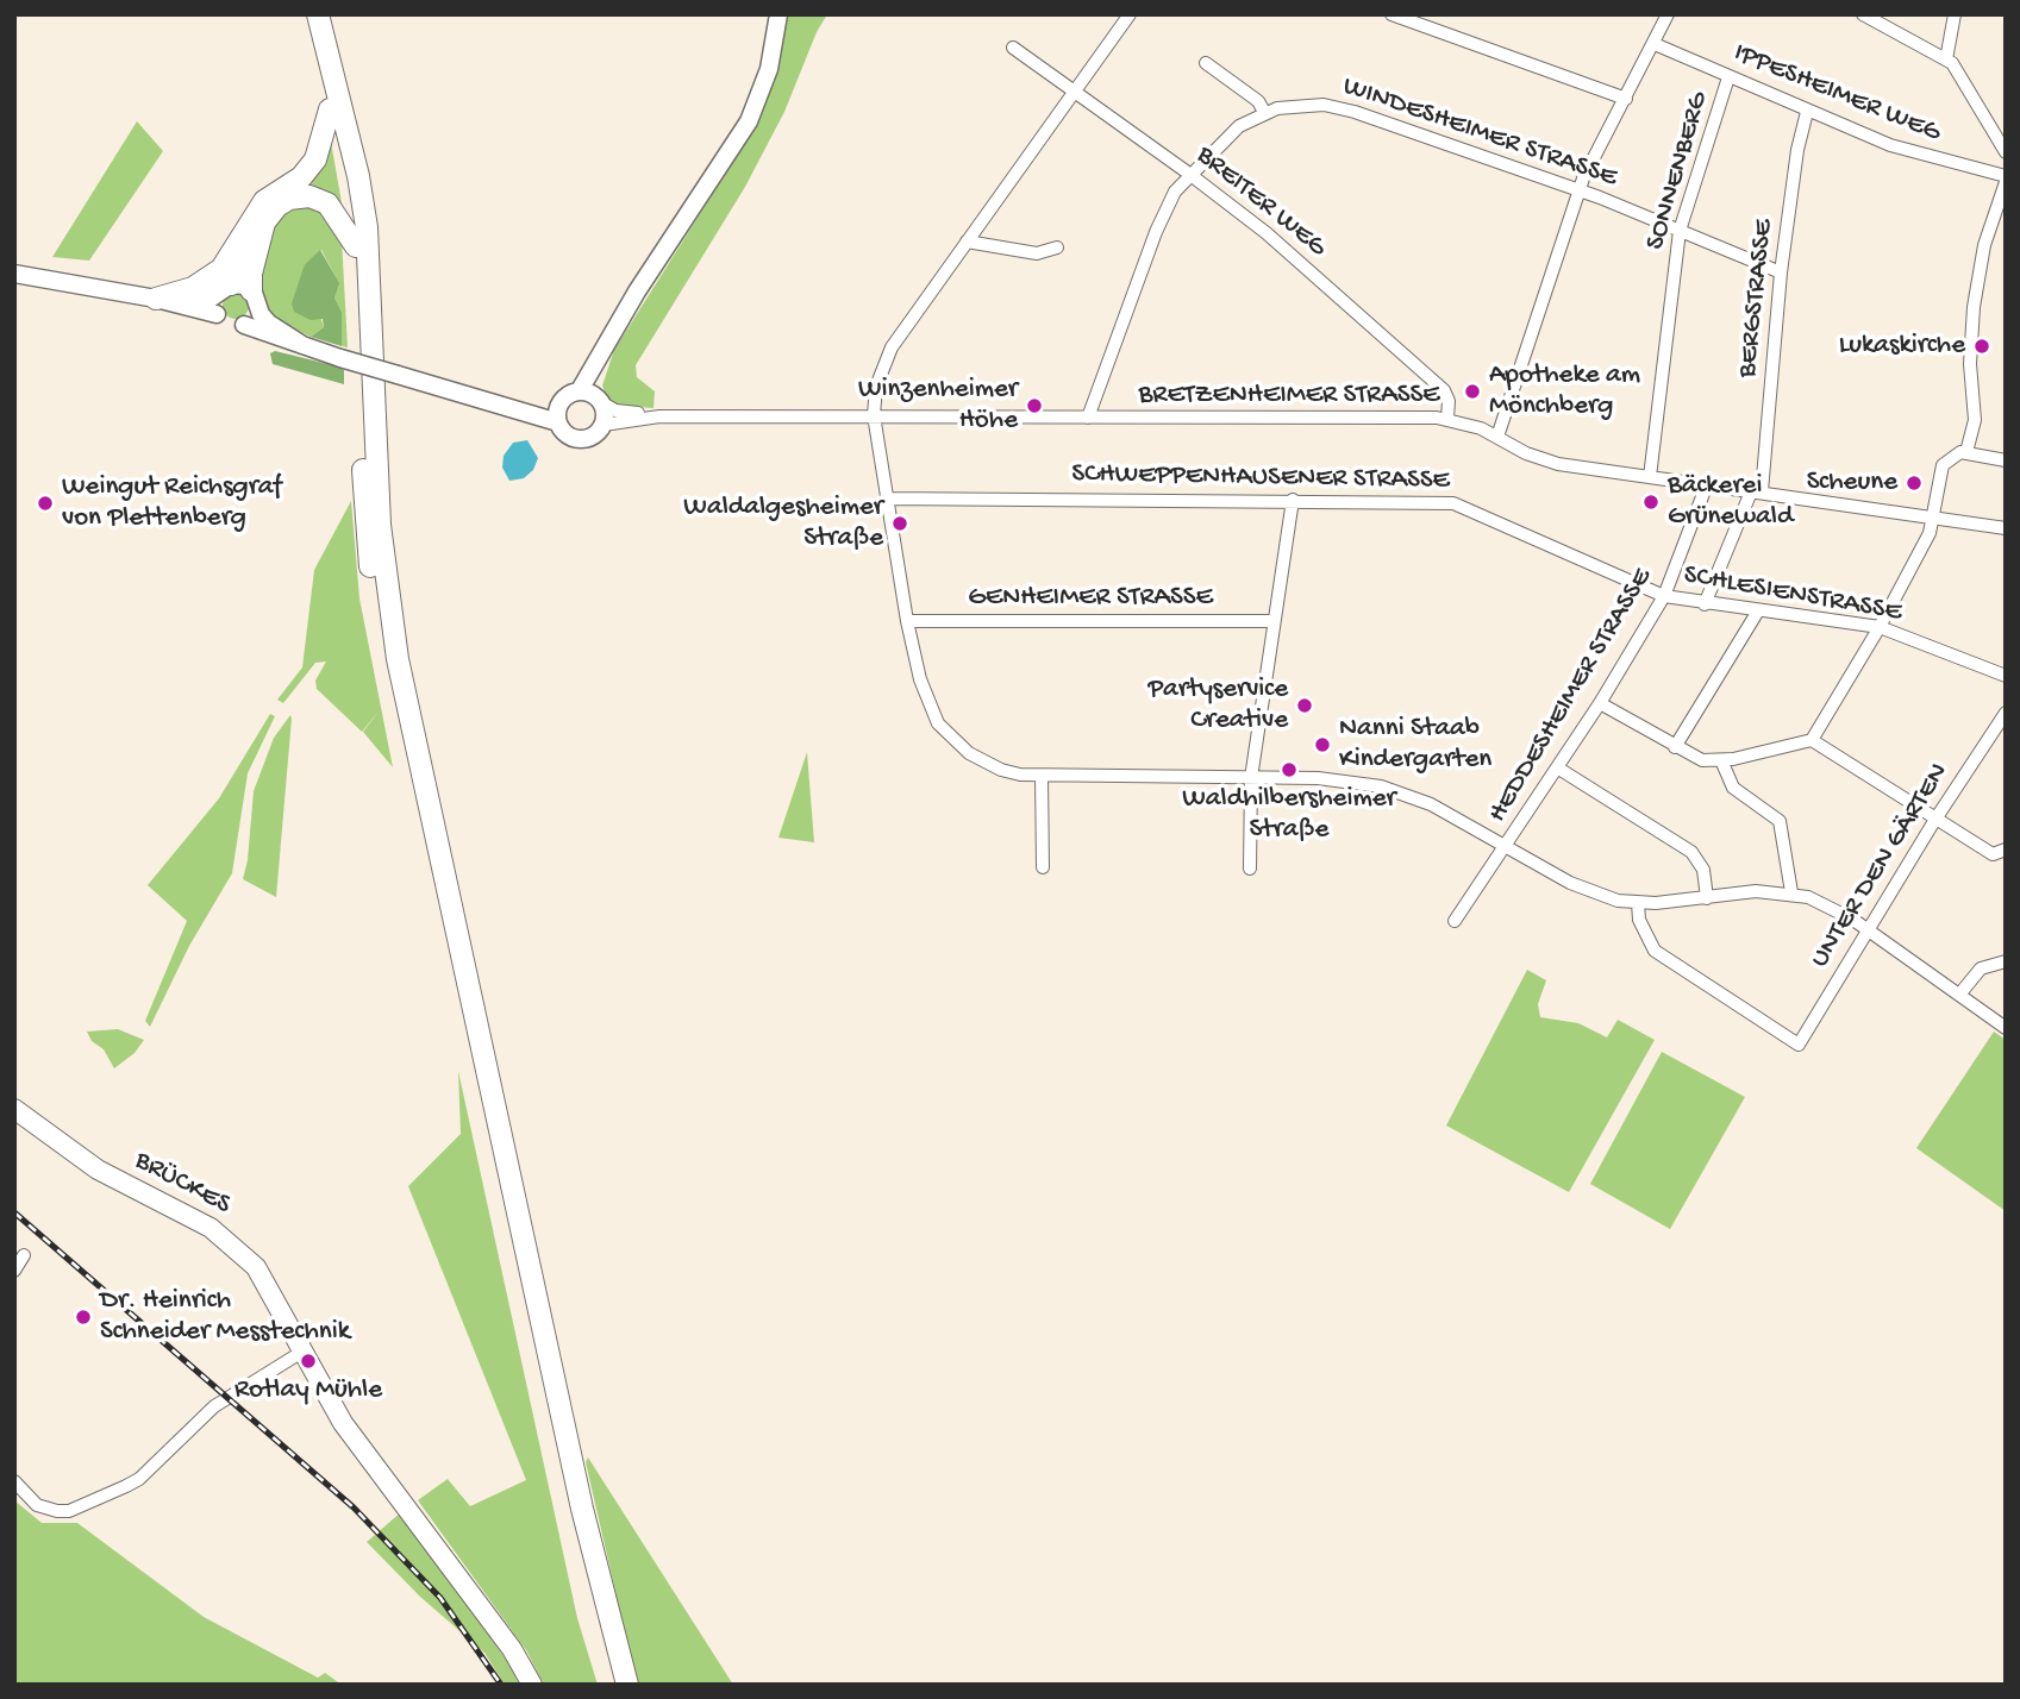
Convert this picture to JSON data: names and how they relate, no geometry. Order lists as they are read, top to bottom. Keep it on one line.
{"streets":{"main road":["BRÜCKES"],"street":["IPPESHEIMER WEG","WINDESHEIMER STRASSE","SONNENBERG","BREITER WEG","BERGSTRASSE","BRETZENHEIMER STRASSE","SCHWEPPENHAUSENER STRASSE","SCHLESIENSTRASSE","GENHEIMER STRASSE","HEDDESHEIMER STRASSE","UNTER DEN GÄRTEN"]},"crossings":[["IPPESHEIMER WEG","SONNENBERG"],["IPPESHEIMER WEG","BERGSTRASSE"],["WINDESHEIMER STRASSE","SONNENBERG"],["WINDESHEIMER STRASSE","BREITER WEG"],["WINDESHEIMER STRASSE","BERGSTRASSE"],["WINDESHEIMER STRASSE","BRETZENHEIMER STRASSE"],["SONNENBERG","BRETZENHEIMER STRASSE"],["BREITER WEG","BRETZENHEIMER STRASSE"],["BERGSTRASSE","BRETZENHEIMER STRASSE"],["BERGSTRASSE","SCHLESIENSTRASSE"],["BRETZENHEIMER STRASSE","HEDDESHEIMER STRASSE"],["SCHWEPPENHAUSENER STRASSE","SCHLESIENSTRASSE"],["SCHWEPPENHAUSENER STRASSE","HEDDESHEIMER STRASSE"],["SCHLESIENSTRASSE","HEDDESHEIMER STRASSE"]],"places":["Lukaskirche","Apotheke am Mönchberg","Winzenheimer Höhe","Scheune","Bäckerei Grünewald","Weingut Reichsgraf von Plettenberg","Waldalgesheimer Straße","Partyservice Creative","Nanni Staab Kindergarten","Waldhilbersheimer Straße","Dr. Heinrich Schneider Messtechnik","Rotlay Mühle"]}
